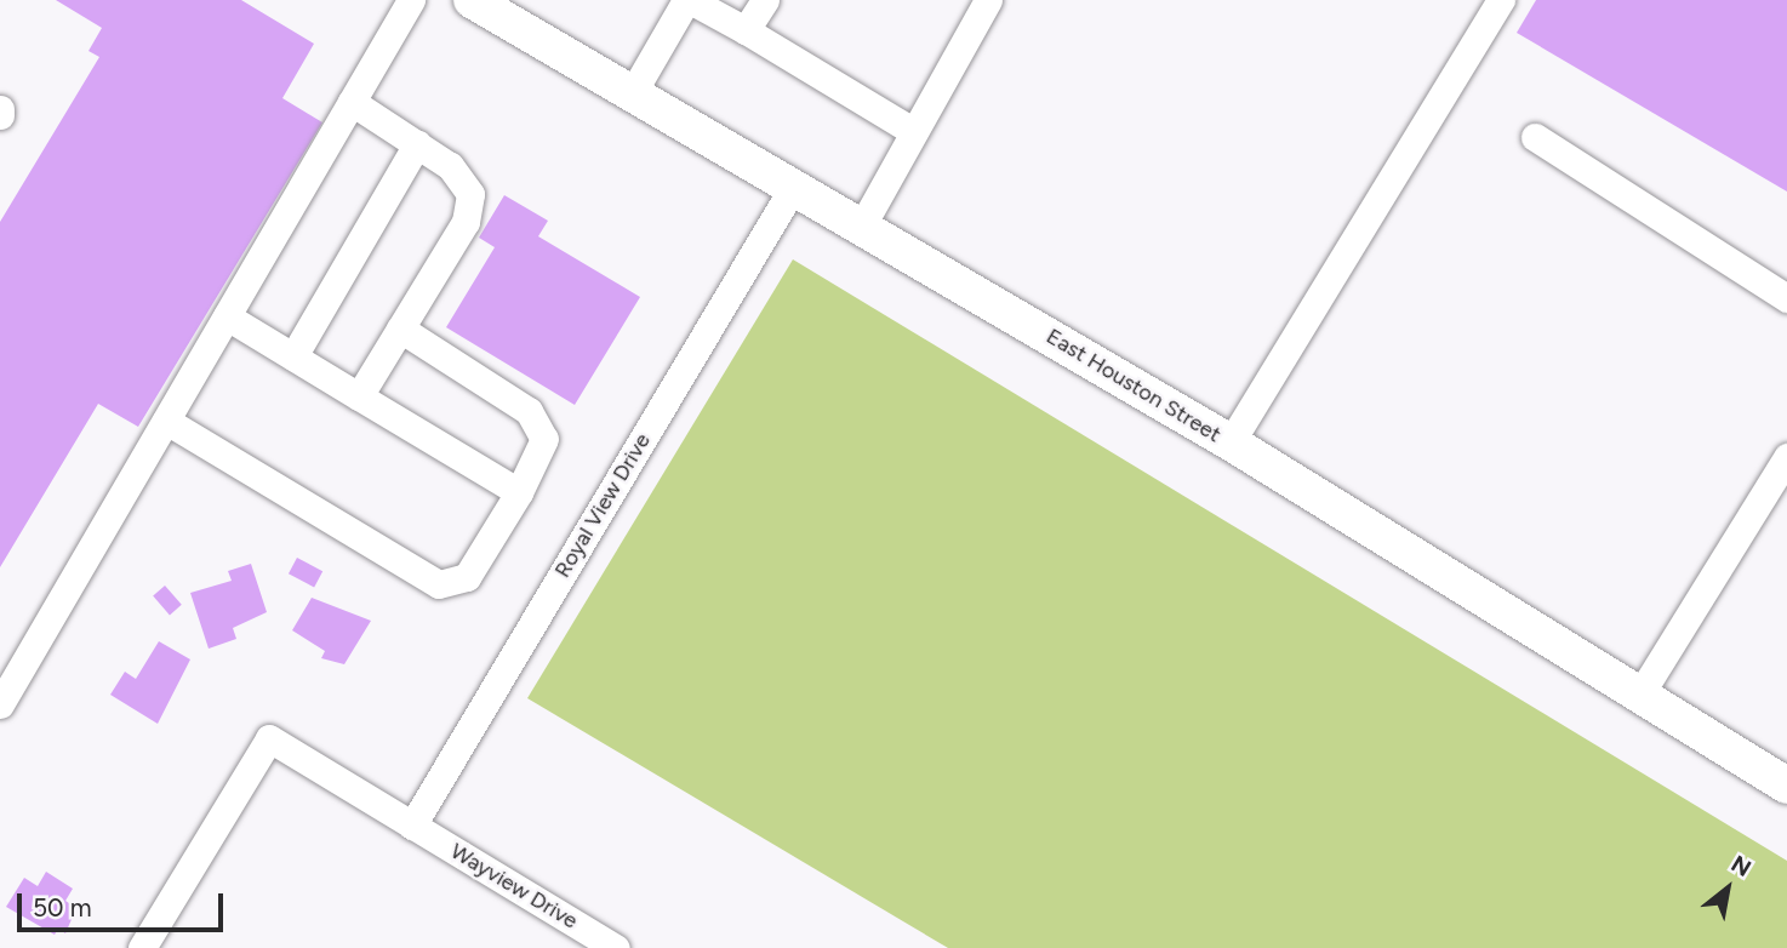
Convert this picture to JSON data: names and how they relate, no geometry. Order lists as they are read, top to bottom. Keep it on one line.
{"streets":{"main road":["East Houston Street"],"street":["Royal View Drive","Wayview Drive"]},"crossings":[["East Houston Street","Royal View Drive"],["Royal View Drive","Wayview Drive"]],"scale_bar":"50 m","north":"top right"}
